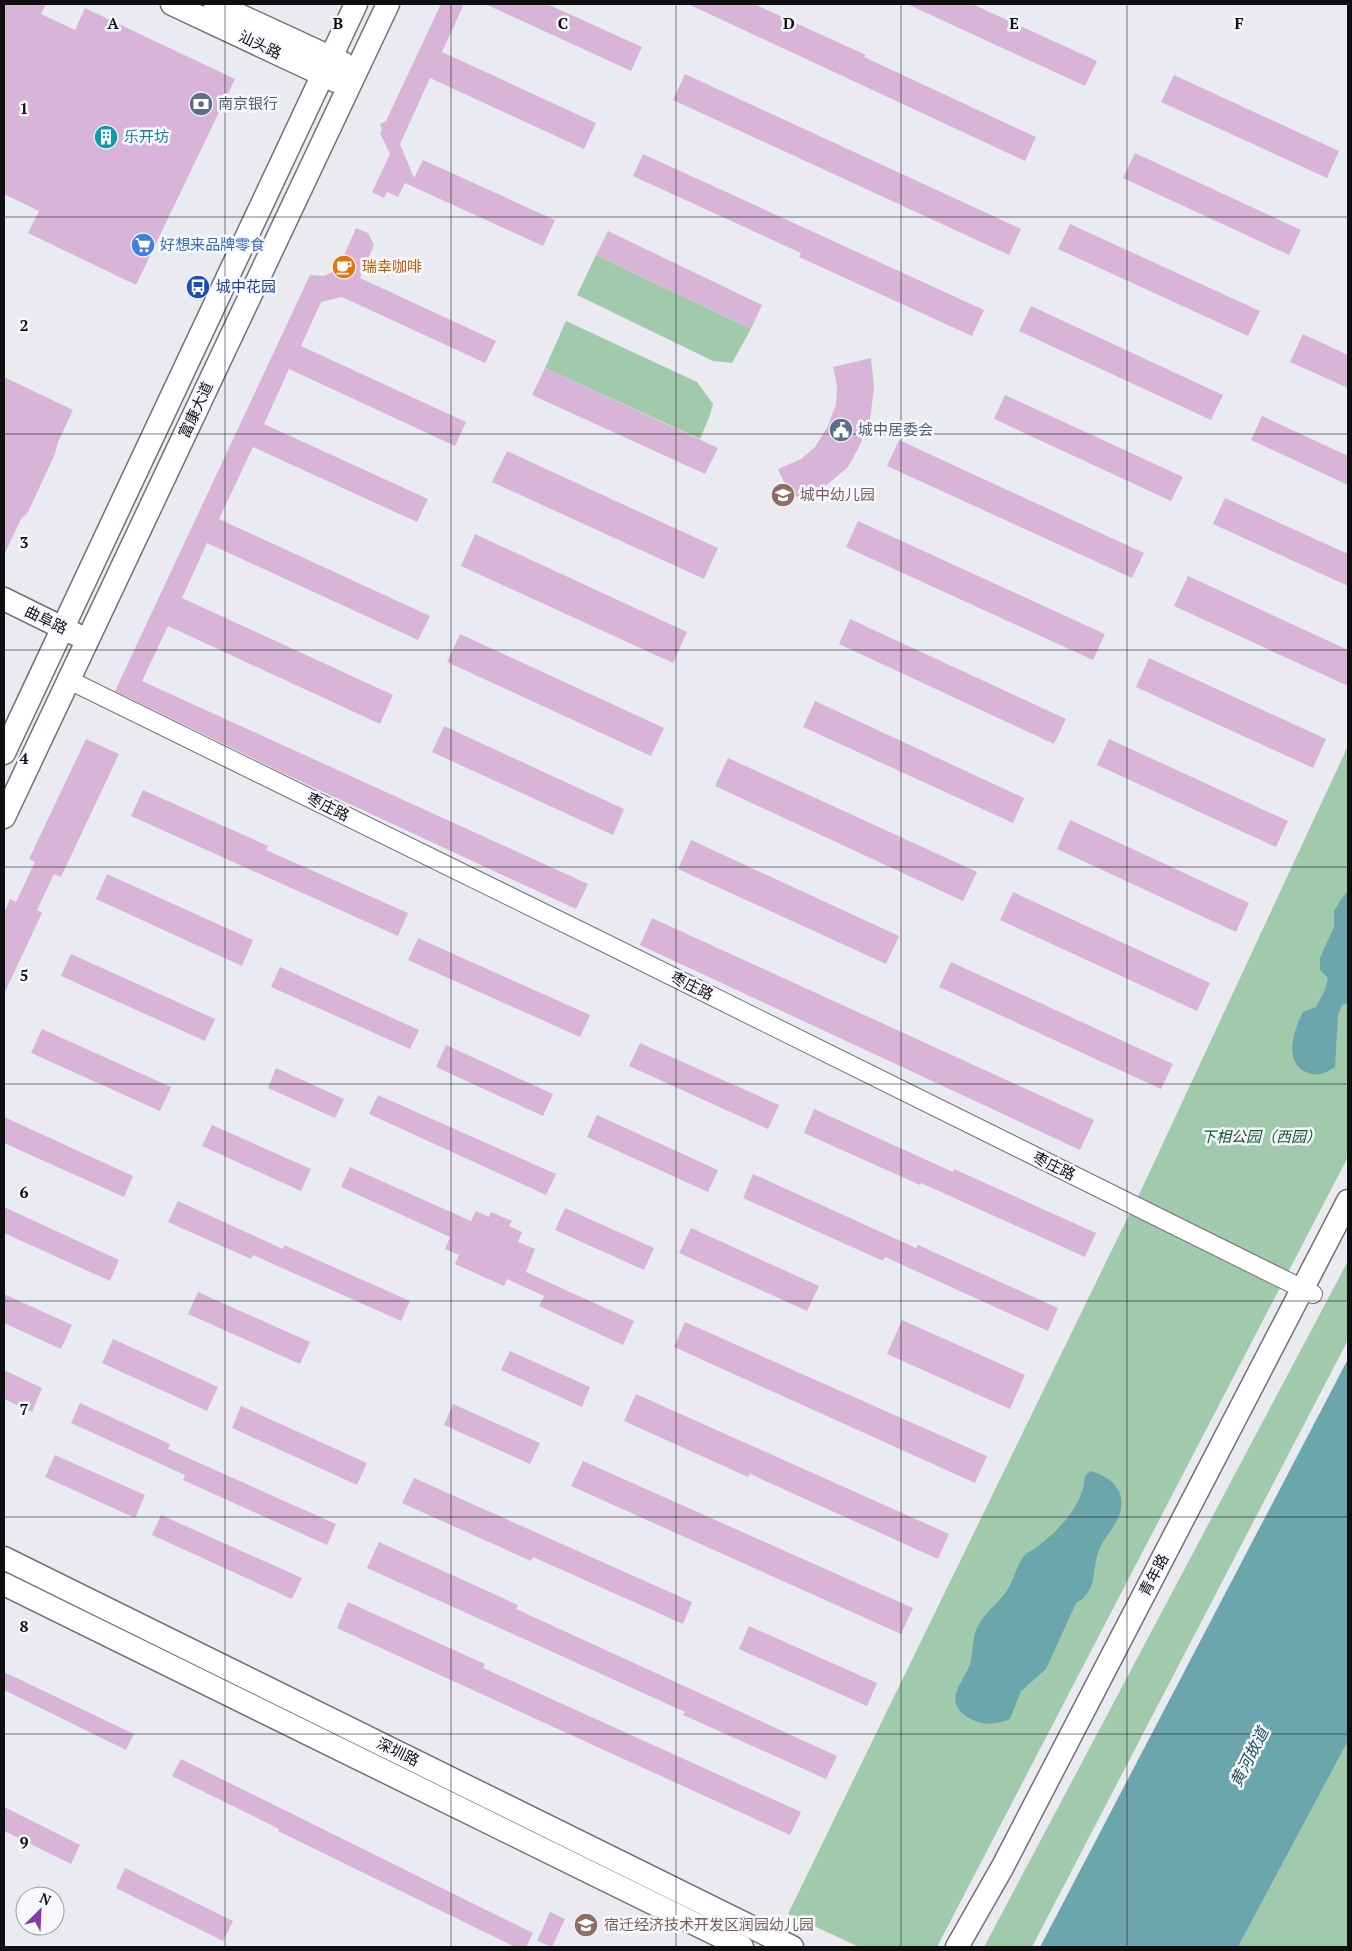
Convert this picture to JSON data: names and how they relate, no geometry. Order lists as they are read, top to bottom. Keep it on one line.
{"streets":{"street":["汕头路","富康大道","曲阜路","枣庄路","青年路","深圳路"]},"crossings":[["汕头路","富康大道"],["富康大道","曲阜路"],["富康大道","枣庄路"],["枣庄路","青年路"]],"water":["黄河故道"],"parks":["下相公园（西园）"],"places":{"bank":["南京银行"],"building":["乐开坊"],"supermarket":["好想来品牌零食"],"cafe":["瑞幸咖啡"],"bus stop":["城中花园"],"public building":["城中居委会"],"school or university":["城中幼儿园","宿迁经济技术开发区润园幼儿园"]},"north":"top right","grid":{"columns":["A","B","C","D","E","F"],"rows":["1","2","3","4","5","6","7","8","9"]}}
